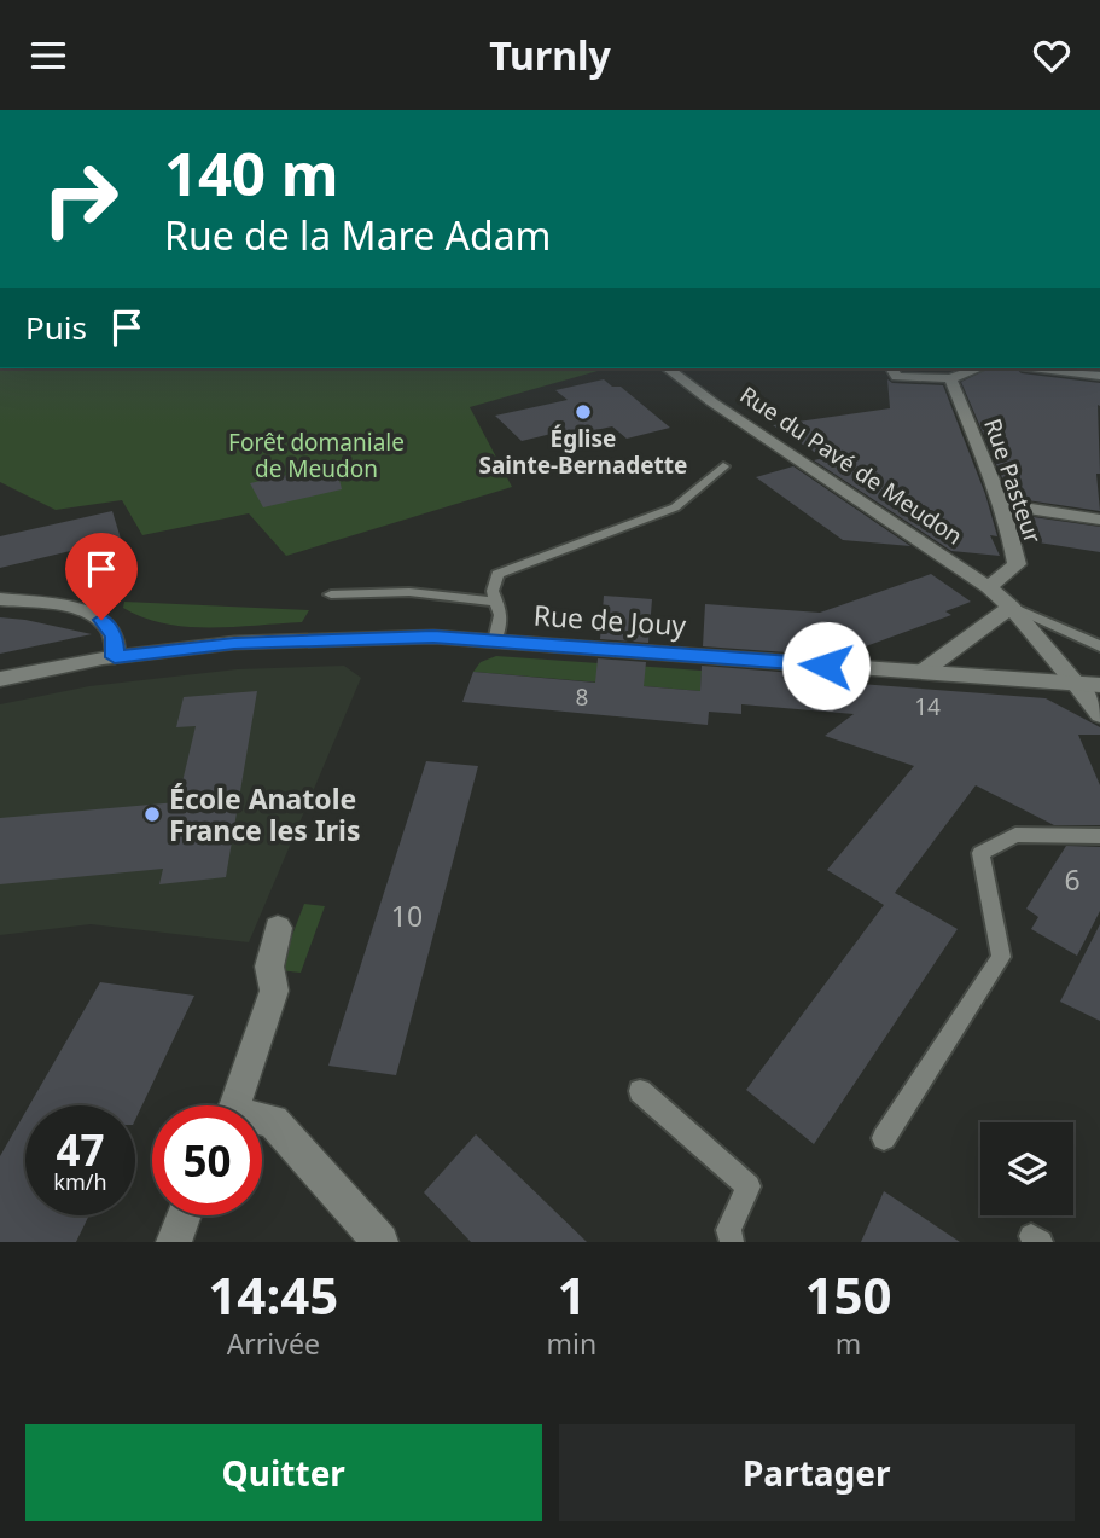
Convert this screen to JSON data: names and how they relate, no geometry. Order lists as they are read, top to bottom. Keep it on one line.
{"streets":{"street":["Rue du Pavé de Meudon","Rue Pasteur","Rue de Jouy"]},"crossings":[["Rue du Pavé de Meudon","Rue Pasteur"],["Rue du Pavé de Meudon","Rue de Jouy"]],"parks":["Forêt domaniale de Meudon"],"places":["Église Sainte-Bernadette","École Anatole France les Iris"],"house_numbers":["8","14","6","10"],"page":{"header":"Turnly","turn":["140 m","Rue de la Mare Adam"],"then":"Puis","speed":"47 km/h","limit":"50","eta":["14:45","Arrivée","1","min","150","m"],"buttons":["Quitter","Partager"]}}
